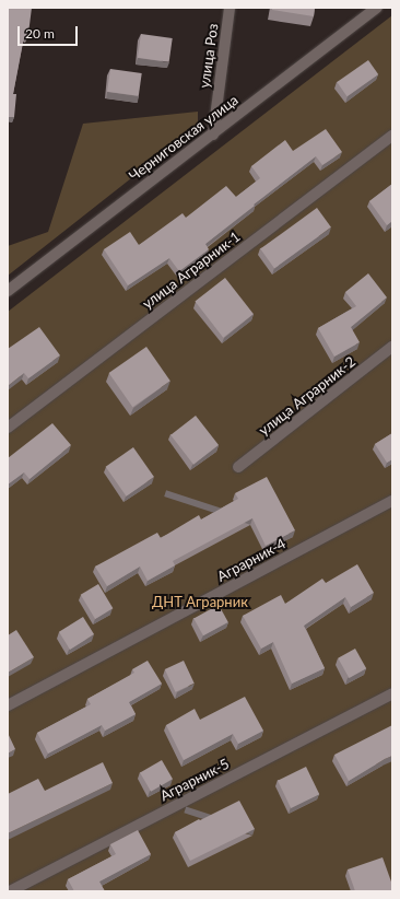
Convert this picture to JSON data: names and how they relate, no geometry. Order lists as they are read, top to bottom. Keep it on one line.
{"streets":{"street":["улица Роз","Черниговская улица","улица Аграрник-1","улица Аграрник-2","Аграрник-4","Аграрник-5"]},"crossings":[["улица Роз","Черниговская улица"]],"parks":["ДНТ Аграрник"],"scale_bar":"20 m"}
